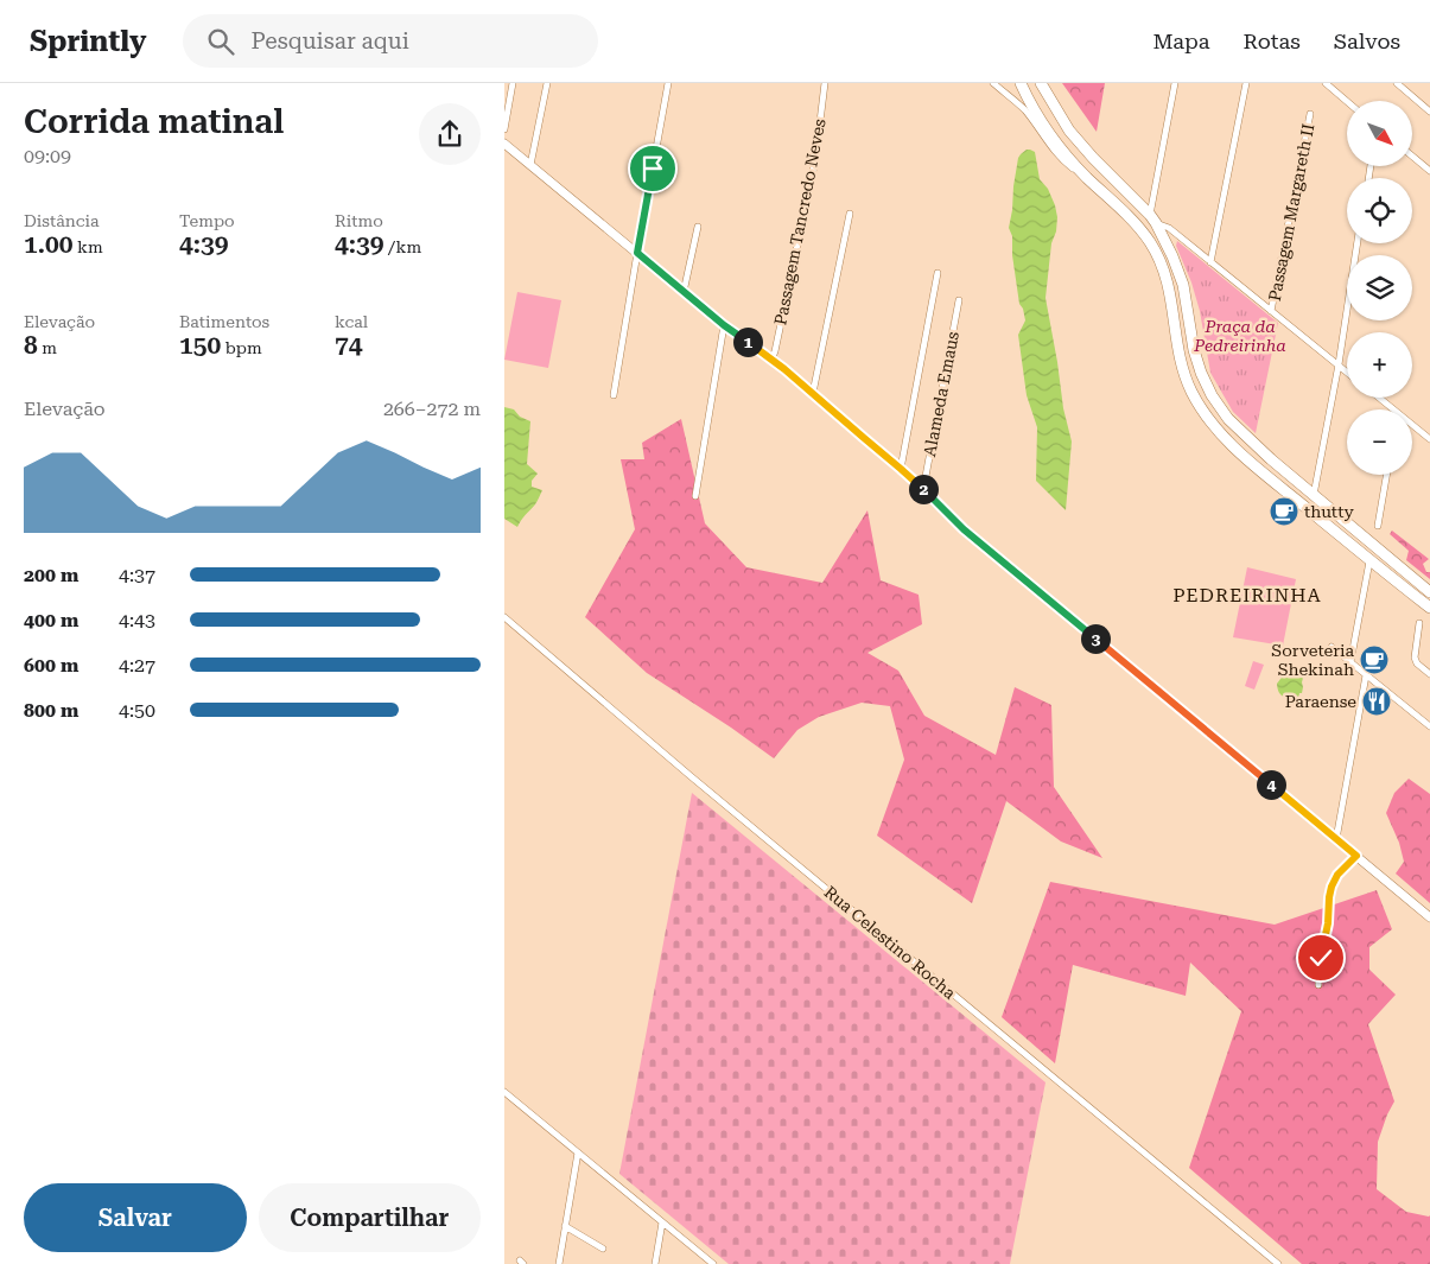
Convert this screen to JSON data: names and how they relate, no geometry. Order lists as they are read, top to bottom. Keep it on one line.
{"streets":{"street":["Passagem Margareth II","Passagem Tancredo Neves","Alameda Emaus","Rua Celestino Rocha"]},"districts":["PEDREIRINHA"],"parks":["Praça da Pedreirinha"],"places":{"cafe":["thutty","Sorveteria Shekinah"],"restaurant":["Paraense"]},"north":"bottom right","page":{"header":"Sprintly","search":"Pesquisar aqui","nav":["Mapa","Rotas","Salvos"],"heading":["Corrida matinal","09:09"],"map_buttons":["+","−"],"stats":[["Distância","1.00 km"],["Tempo","4:39"],["Ritmo","4:39 /km"],["Elevação","8 m"],["Batimentos","150 bpm"],["kcal","74"]],"pins":["1","2","3","4"],"chart":["Elevação","266–272 m"],"list":[{"name":"200 m","note":"4:37"},{"name":"400 m","note":"4:43"},{"name":"600 m","note":"4:27"},{"name":"800 m","note":"4:50"}],"buttons":["Salvar","Compartilhar"]}}
